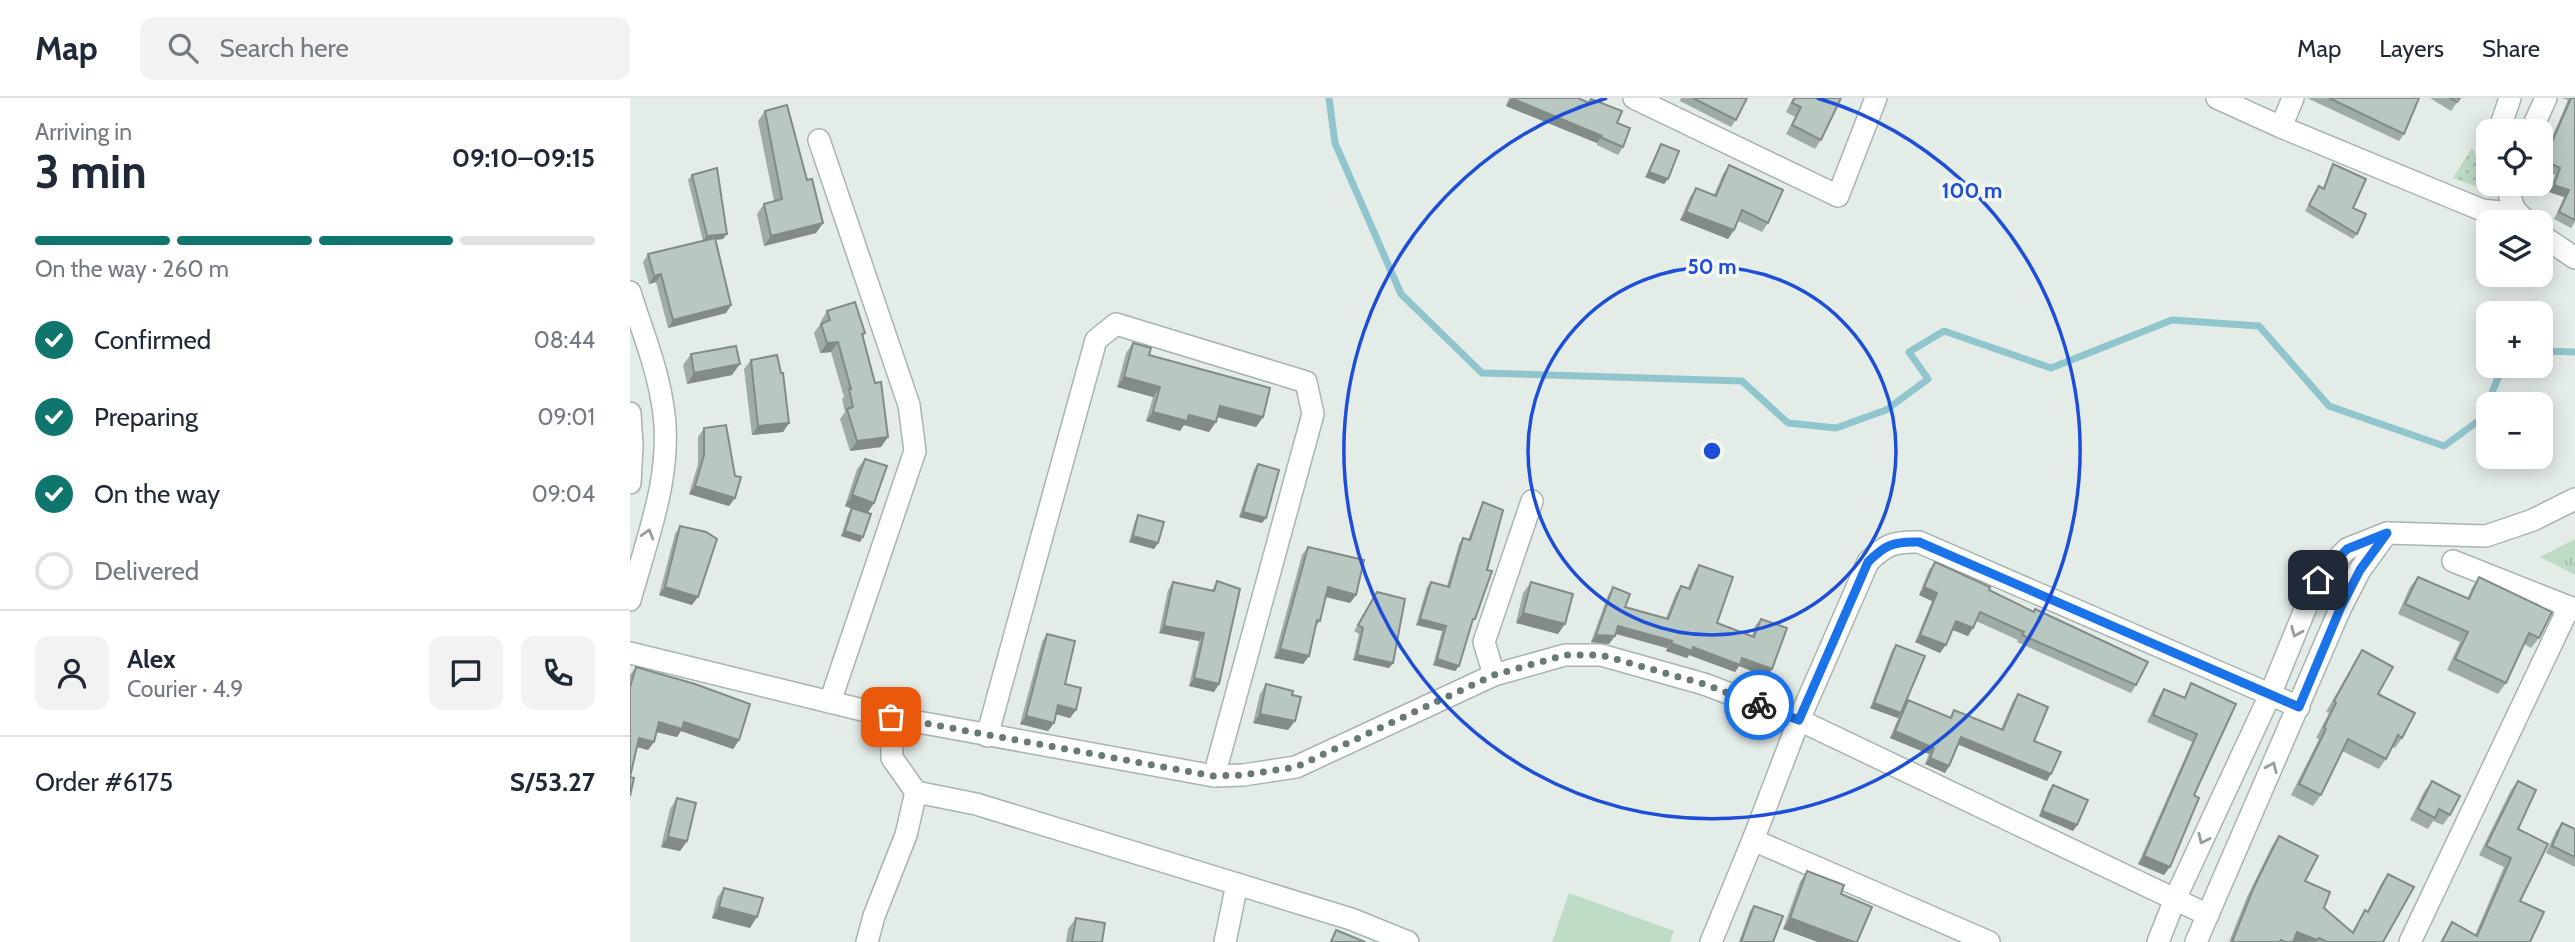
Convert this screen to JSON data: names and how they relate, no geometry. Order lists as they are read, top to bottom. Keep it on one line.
{"page":{"header":"Map","search":"Search here","nav":["Map","Layers","Share"],"heading":["3 min","Arriving in","09:10–09:15"],"panel":["Alex","Courier · 4.9","Order #6175","S/53.27"],"map_buttons":["+","−"],"bar":"On the way · 260 m","list":[["Confirmed","08:44"],["Preparing","09:01"],["On the way","09:04"],"Delivered"]},"rings":["100 m","50 m"]}
